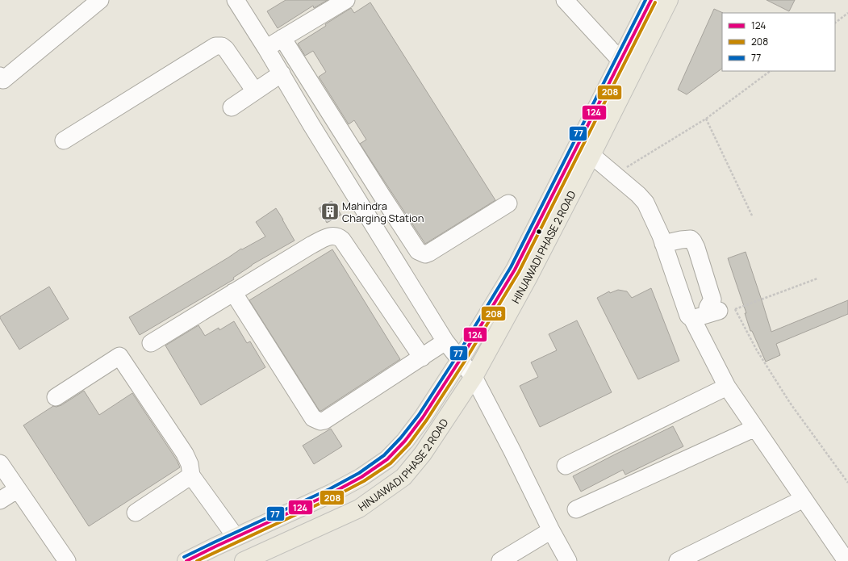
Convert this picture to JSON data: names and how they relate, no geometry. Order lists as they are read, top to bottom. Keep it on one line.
{"streets":{"main road":["HINJAWADI PHASE 2 ROAD"]},"places":{"building":["Mahindra Charging Station"]},"lines":["transit line 124","transit line 77","transit line 208"],"legend":["124","208","77"]}
